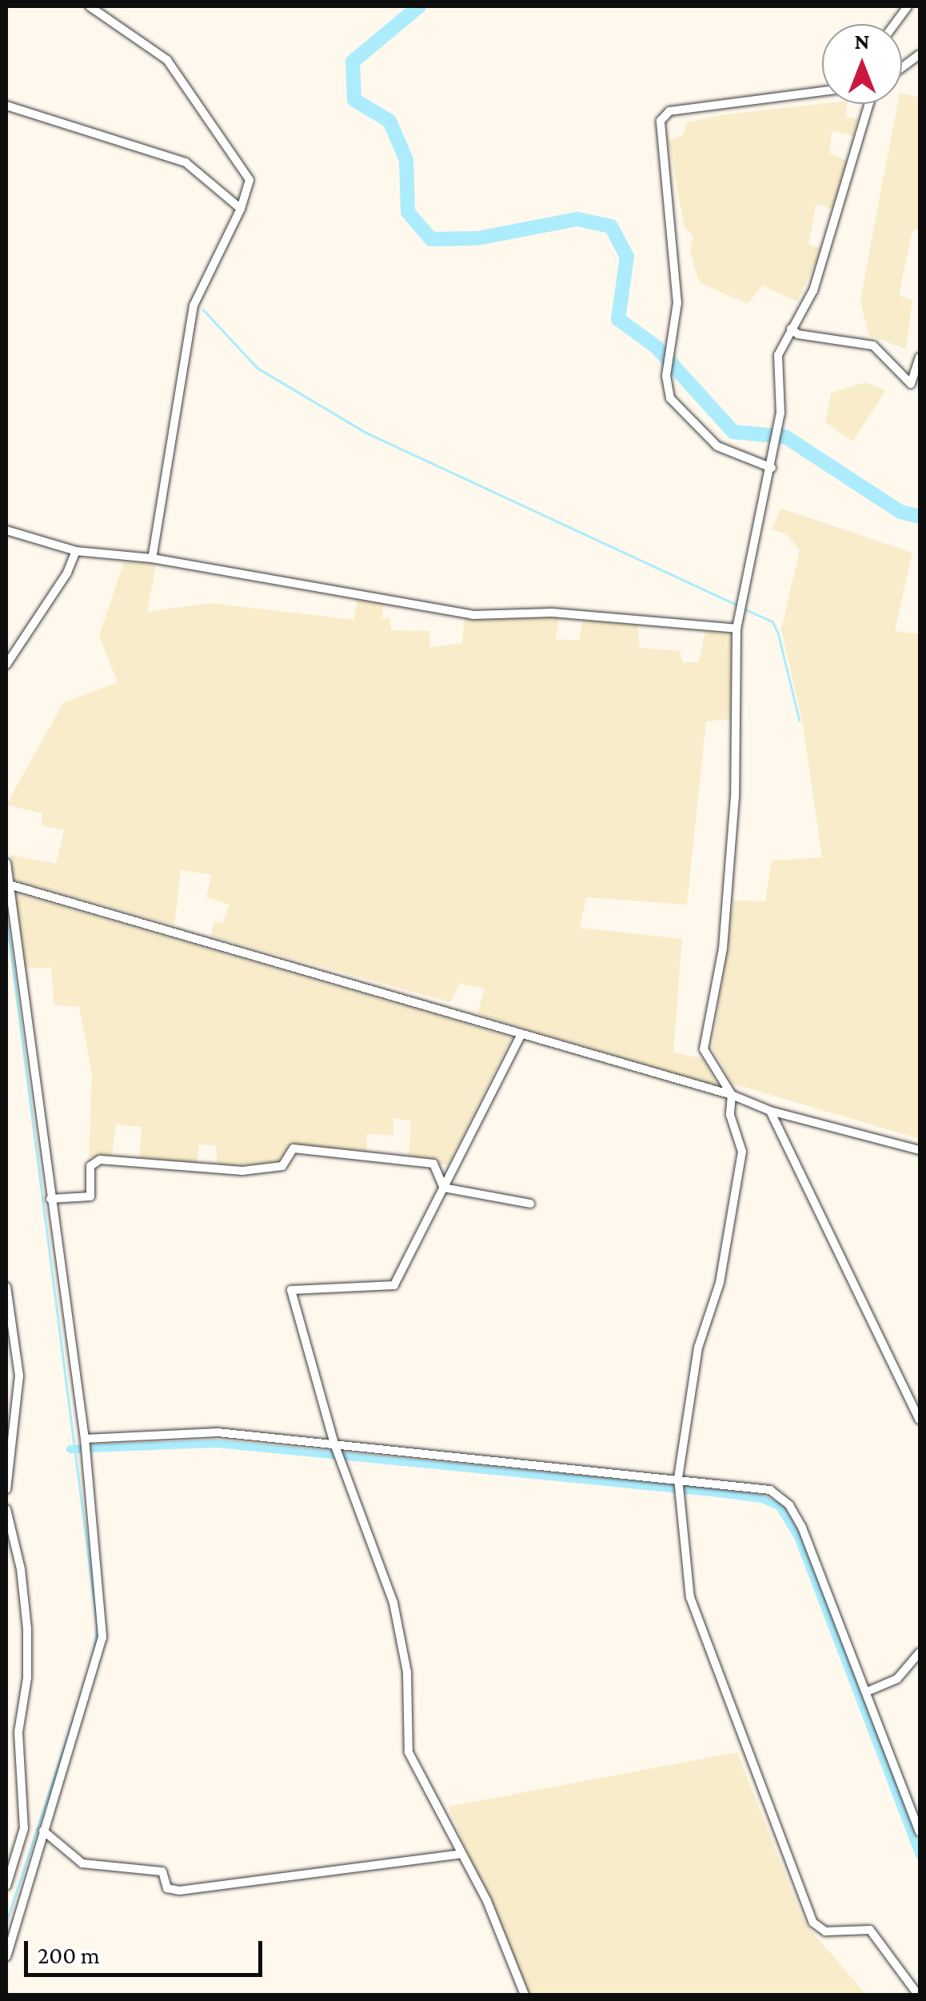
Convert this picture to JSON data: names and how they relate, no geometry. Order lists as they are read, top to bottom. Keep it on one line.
{"scale_bar":"200 m","north":"top"}
